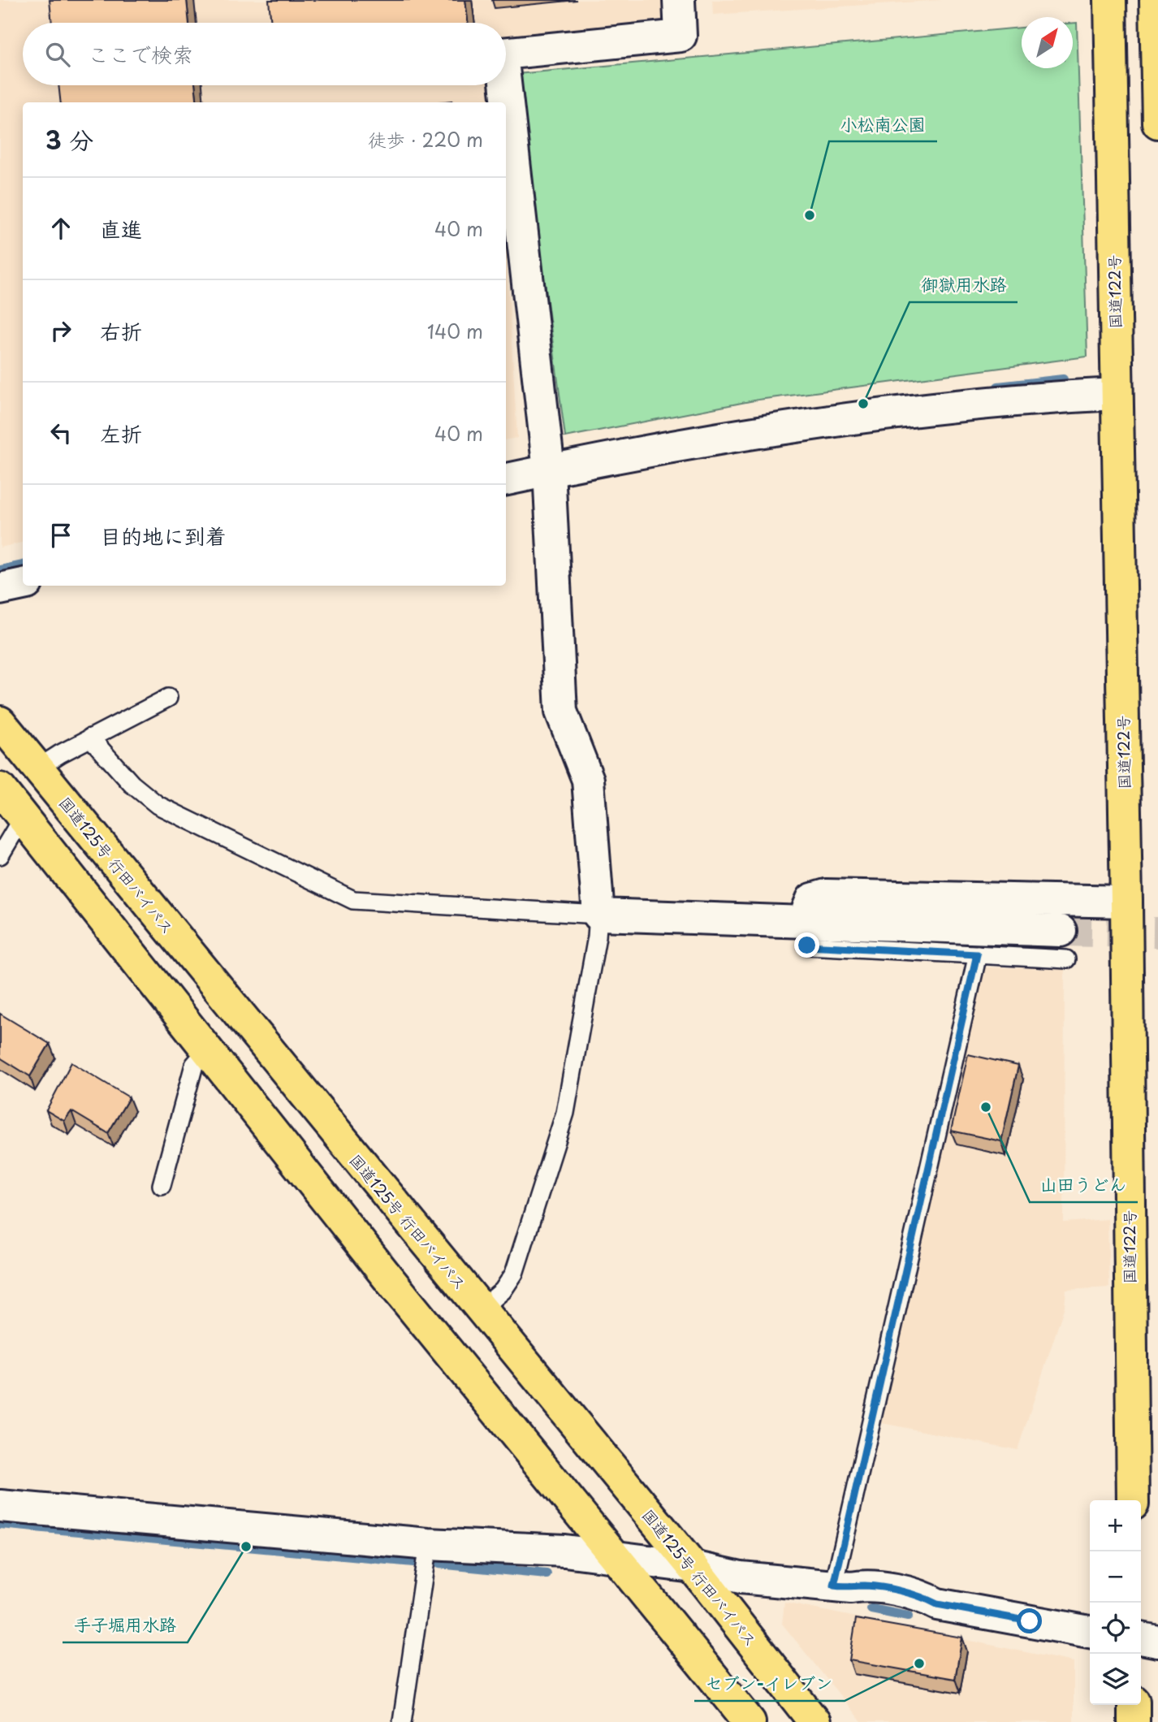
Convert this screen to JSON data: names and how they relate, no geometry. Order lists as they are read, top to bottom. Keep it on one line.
{"streets":{"highway":["国道122号","国道125号 行田バイパス"]},"places":["小松南公園","御獄用水路","山田うどん","手子堀用水路","セブン-イレブン"],"north":"top right","page":{"search":"ここで検索","heading":["3 分","徒歩 · 220 m"],"list":[["直進","40 m"],["右折","140 m"],["左折","40 m"],"目的地に到着"],"map_buttons":["+","−"]}}
